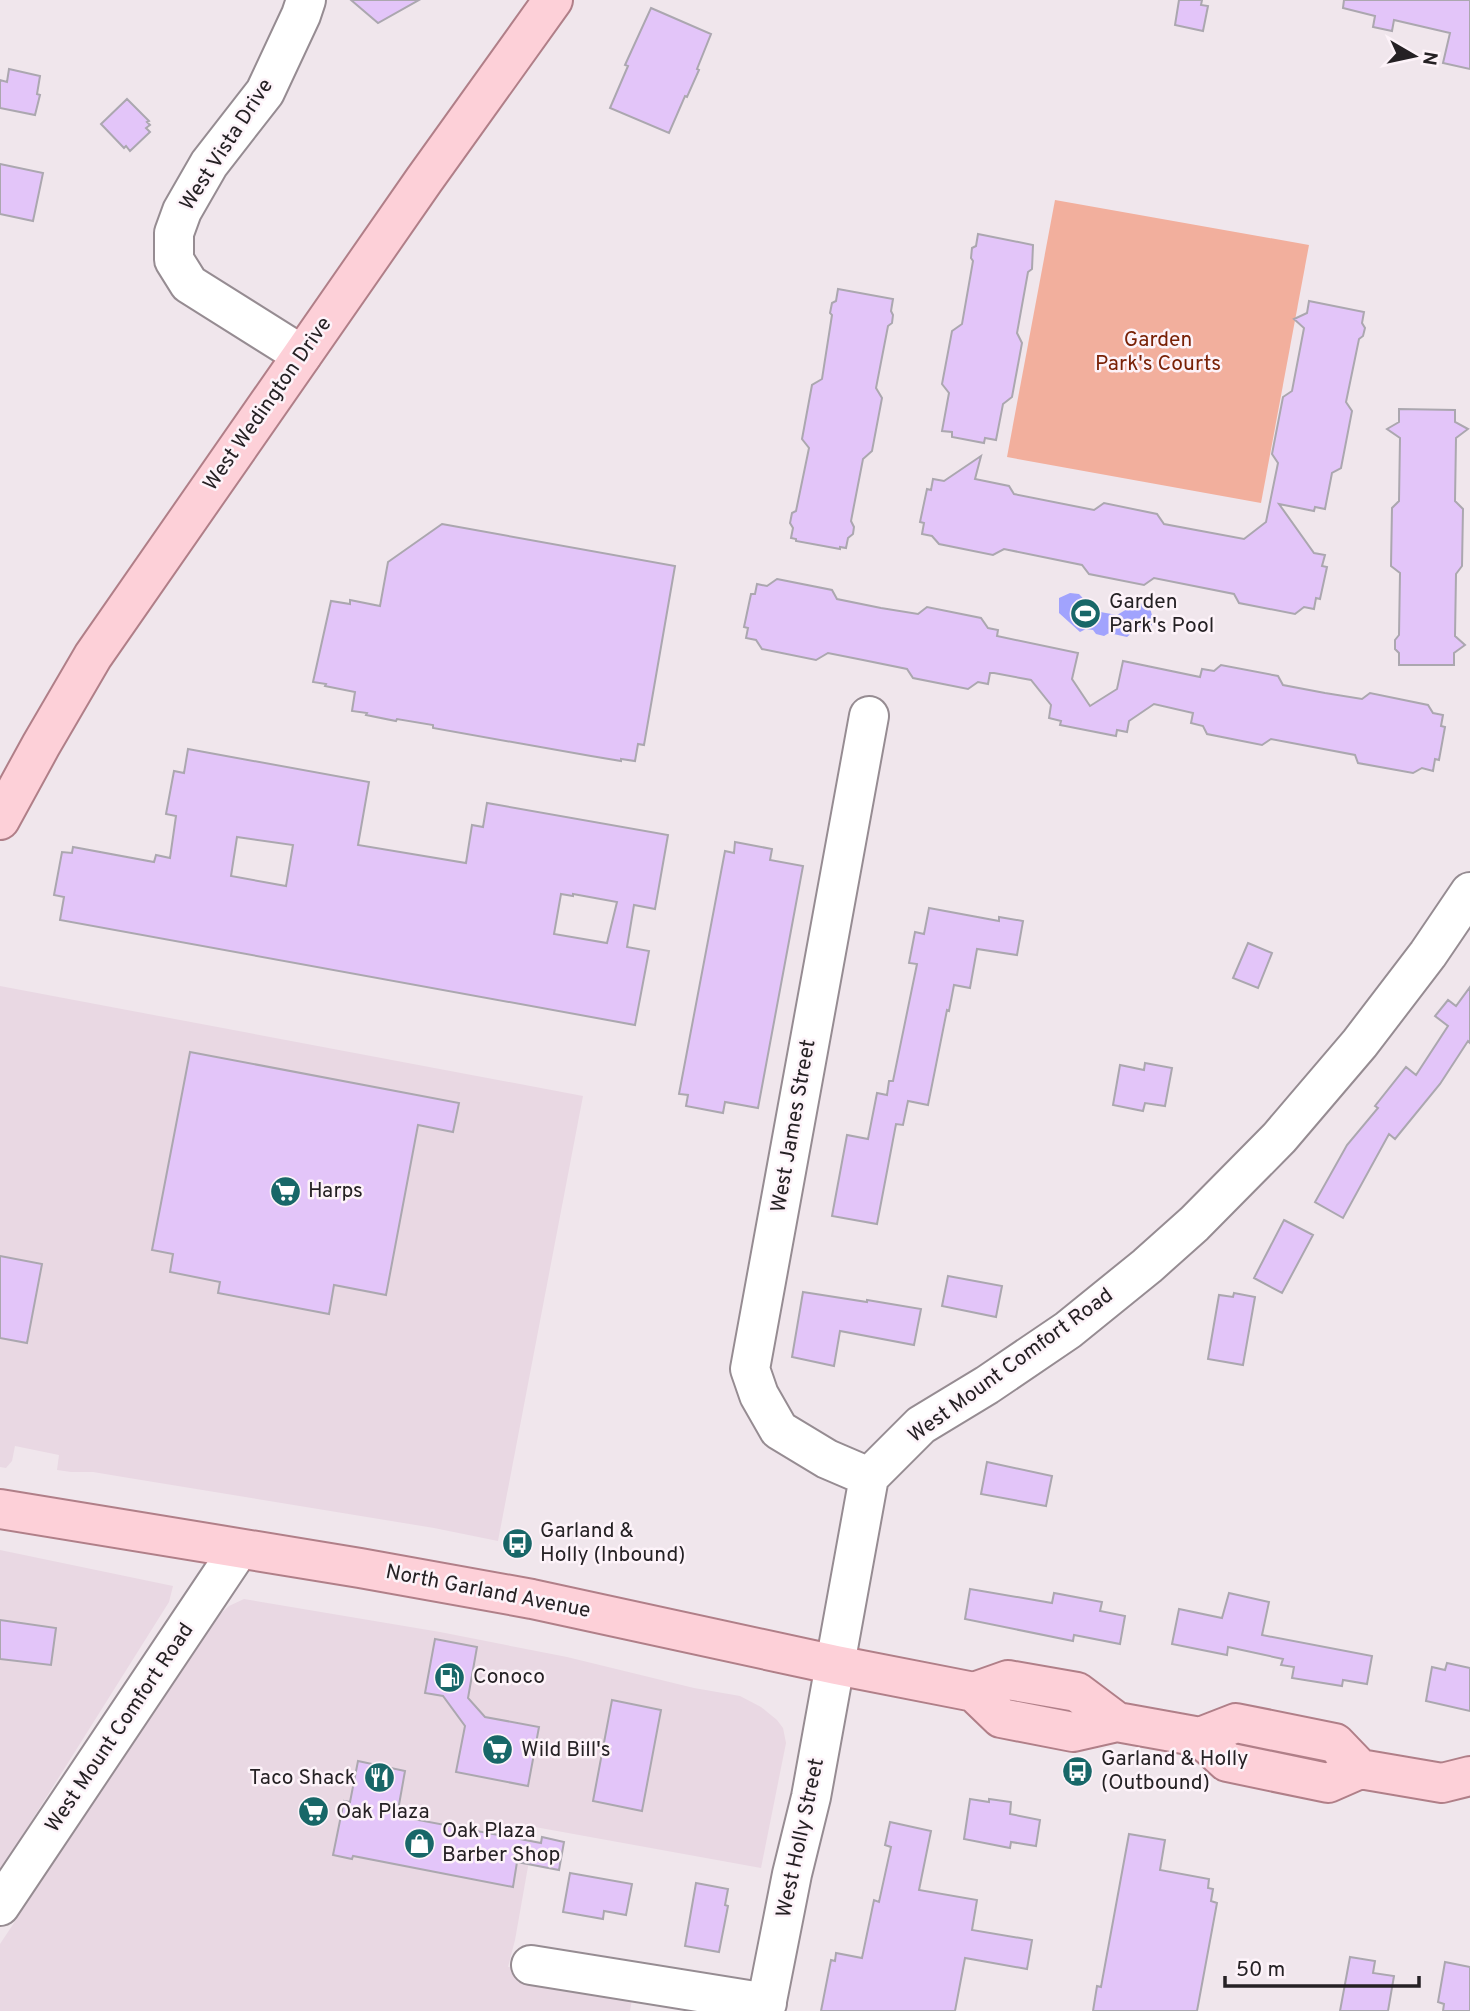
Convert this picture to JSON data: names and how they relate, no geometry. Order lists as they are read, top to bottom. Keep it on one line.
{"streets":{"main road":["West Wedington Drive","North Garland Avenue"],"street":["West Vista Drive","West James Street","West Mount Comfort Road","West Holly Street"]},"crossings":[["West Vista Drive","West Wedington Drive"],["West James Street","West Mount Comfort Road"],["West Mount Comfort Road","North Garland Avenue"],["North Garland Avenue","West Holly Street"]],"parks":["Garden Park's Courts"],"places":{"sports":["Garden Park's Pool"],"supermarket":["Harps","Wild Bill's","Oak Plaza"],"bus stop":["Garland & Holly (Inbound)","Garland & Holly (Outbound)"],"fuel station":["Conoco"],"restaurant":["Taco Shack"],"shop":["Oak Plaza Barber Shop"]},"scale_bar":"50 m","north":"right"}
